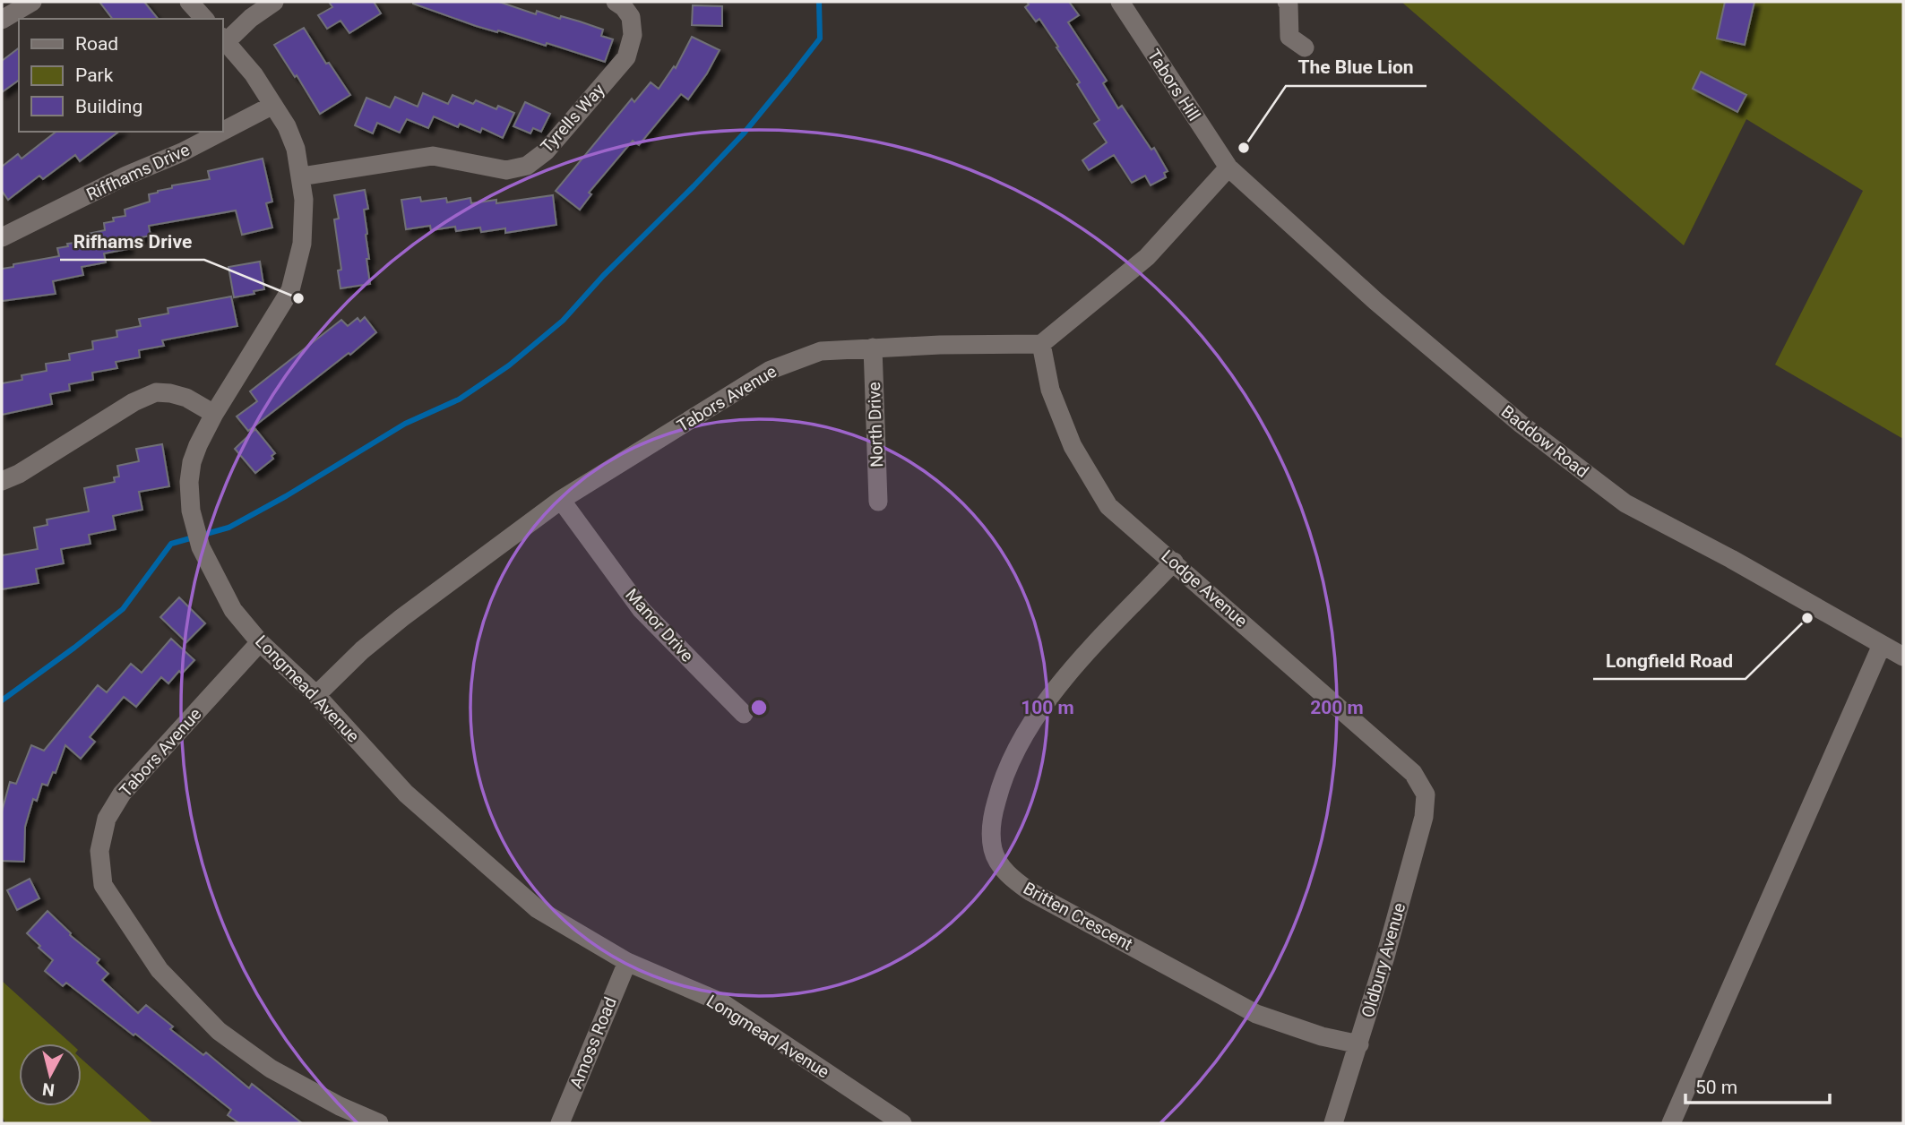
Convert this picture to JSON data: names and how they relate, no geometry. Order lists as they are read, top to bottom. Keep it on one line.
{"streets":{"street":["Tabors Hill","Tyrells Way","Riffhams Drive","Tabors Avenue","North Drive","Baddow Road","Lodge Avenue","Manor Drive","Longmead Avenue","Britten Crescent","Oldbury Avenue","Amoss Road"]},"crossings":[["Tabors Hill","Baddow Road"],["Tyrells Way","Longmead Avenue"],["Riffhams Drive","Longmead Avenue"],["Tabors Avenue","North Drive"],["Tabors Avenue","Lodge Avenue"],["Tabors Avenue","Manor Drive"],["Tabors Avenue","Longmead Avenue"],["Lodge Avenue","Britten Crescent"],["Lodge Avenue","Oldbury Avenue"],["Longmead Avenue","Amoss Road"],["Britten Crescent","Oldbury Avenue"]],"places":["The Blue Lion","Rifhams Drive","Longfield Road"],"legend":["Road","Park","Building"],"scale_bar":"50 m","north":"bottom","rings":["100 m","200 m"]}
